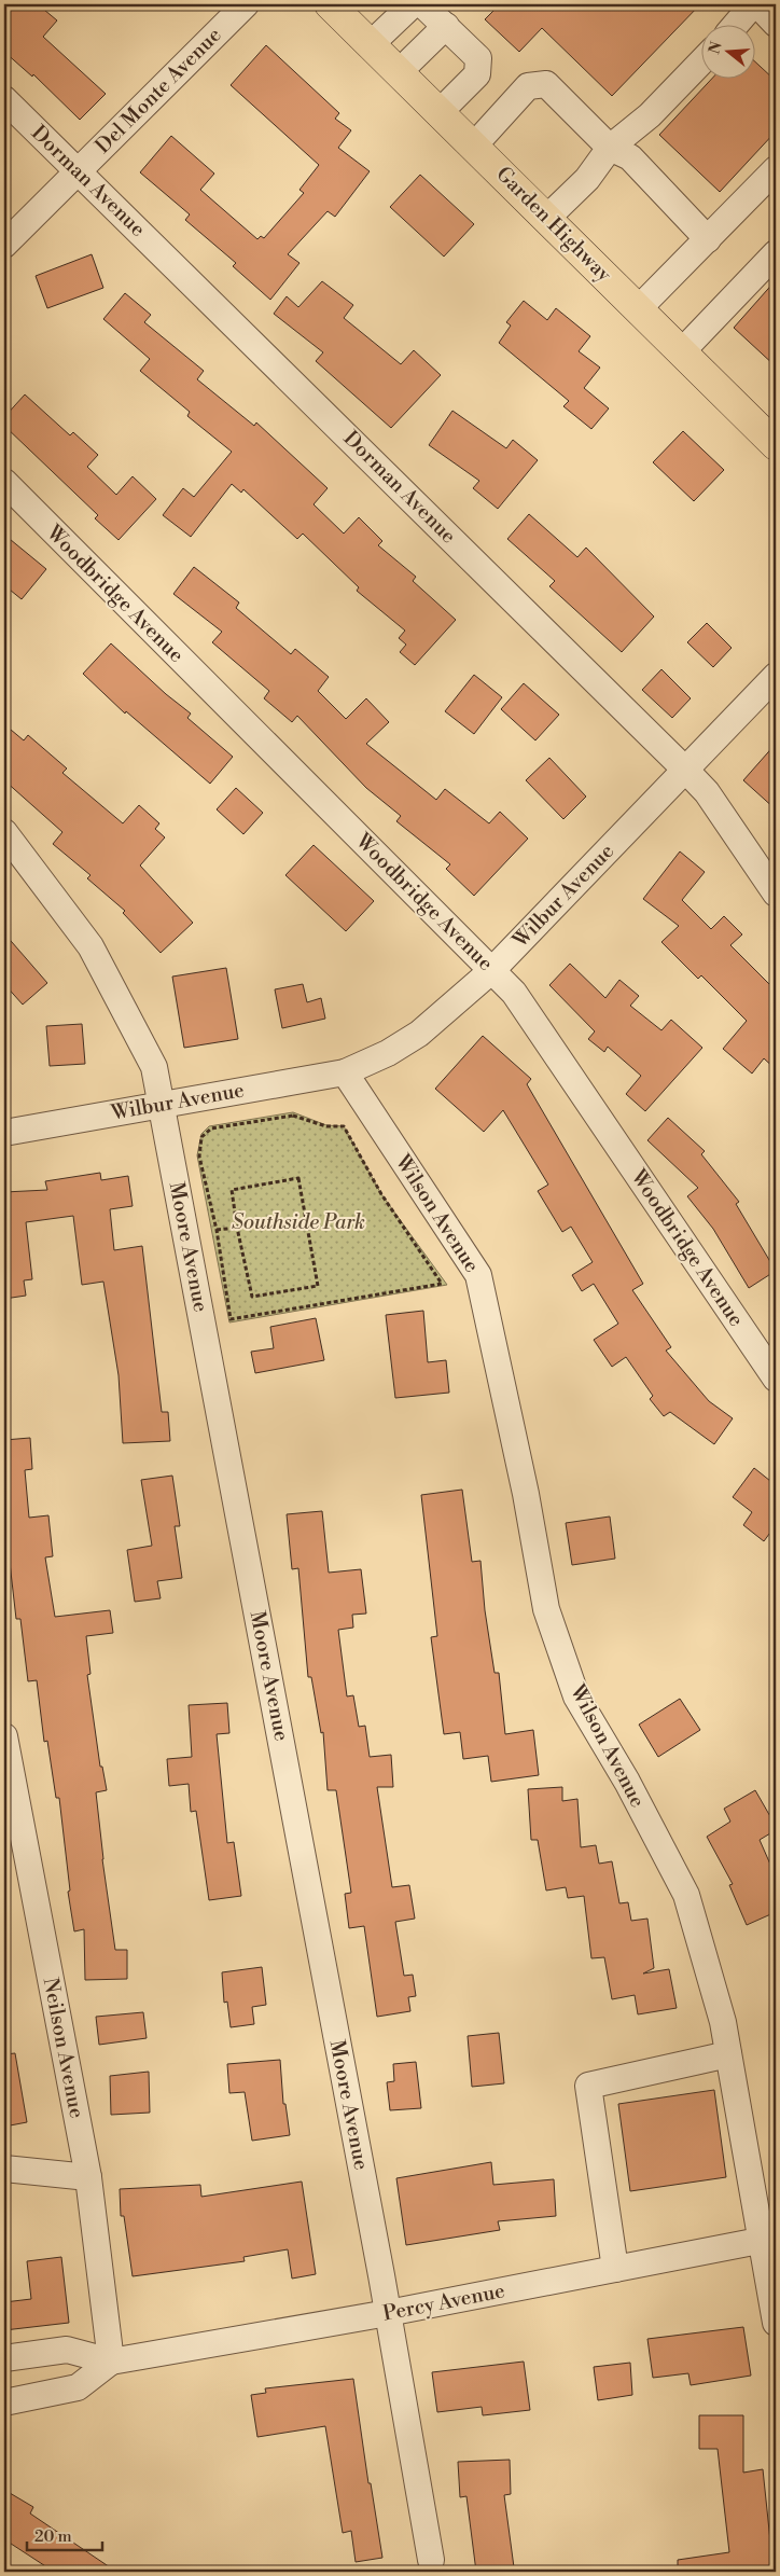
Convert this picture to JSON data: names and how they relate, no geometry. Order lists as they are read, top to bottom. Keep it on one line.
{"streets":{"main road":["Garden Highway"],"street":["Del Monte Avenue","Dorman Avenue","Woodbridge Avenue","Wilbur Avenue","Wilson Avenue","Moore Avenue","Neilson Avenue","Percy Avenue"]},"crossings":[["Del Monte Avenue","Dorman Avenue"],["Dorman Avenue","Wilbur Avenue"],["Woodbridge Avenue","Wilbur Avenue"],["Wilbur Avenue","Wilson Avenue"],["Wilbur Avenue","Moore Avenue"],["Wilson Avenue","Percy Avenue"],["Moore Avenue","Percy Avenue"],["Neilson Avenue","Percy Avenue"]],"parks":["Southside Park"],"scale_bar":"20 m","north":"left"}
